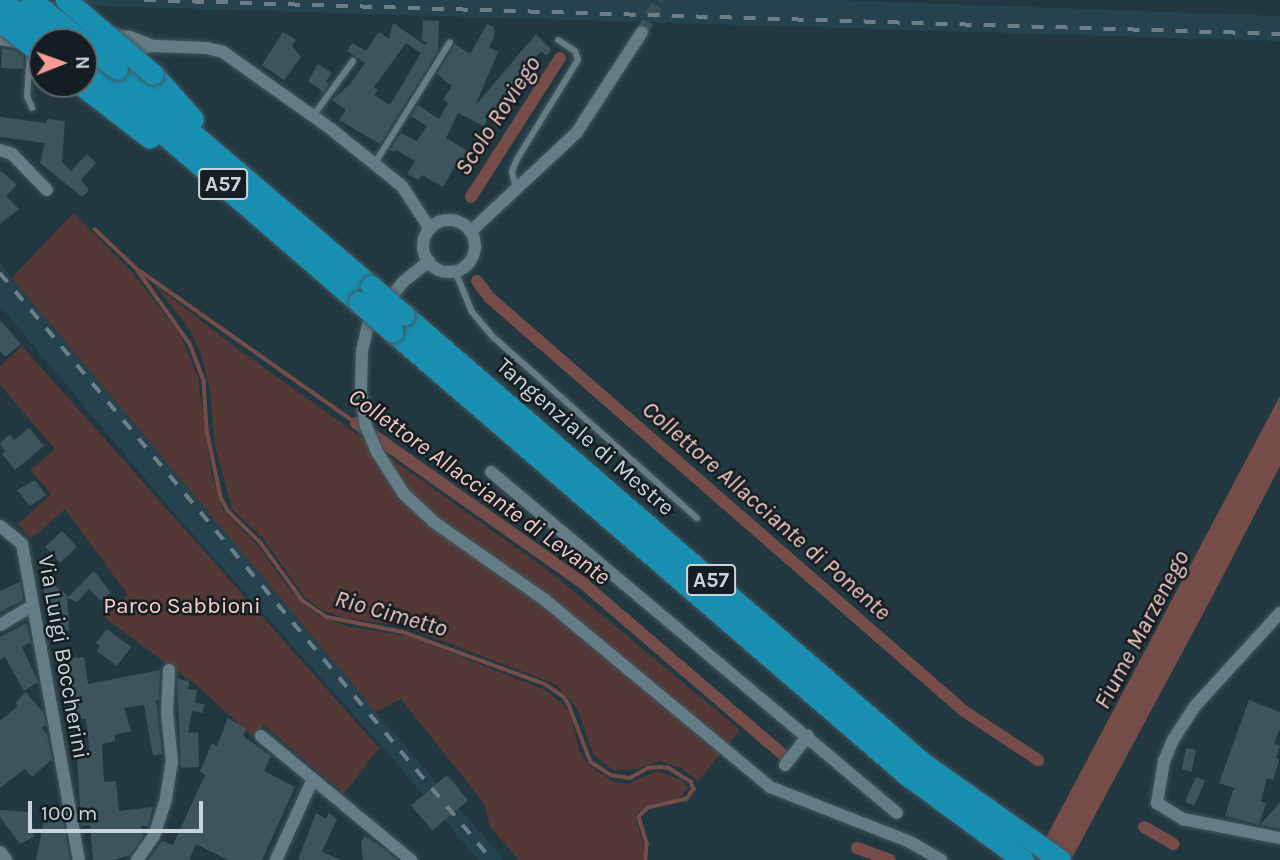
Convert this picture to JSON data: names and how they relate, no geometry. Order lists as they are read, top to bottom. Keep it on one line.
{"streets":{"highway":["A57","Tangenziale di Mestre"],"street":["Via Luigi Boccherini"]},"crossings":[["A57","Tangenziale di Mestre"]],"water":["Scolo Roviego","Collettore Allacciante di Levante","Collettore Allacciante di Ponente","Rio Cimetto","Fiume Marzenego"],"parks":["Parco Sabbioni"],"scale_bar":"100 m","north":"right"}
